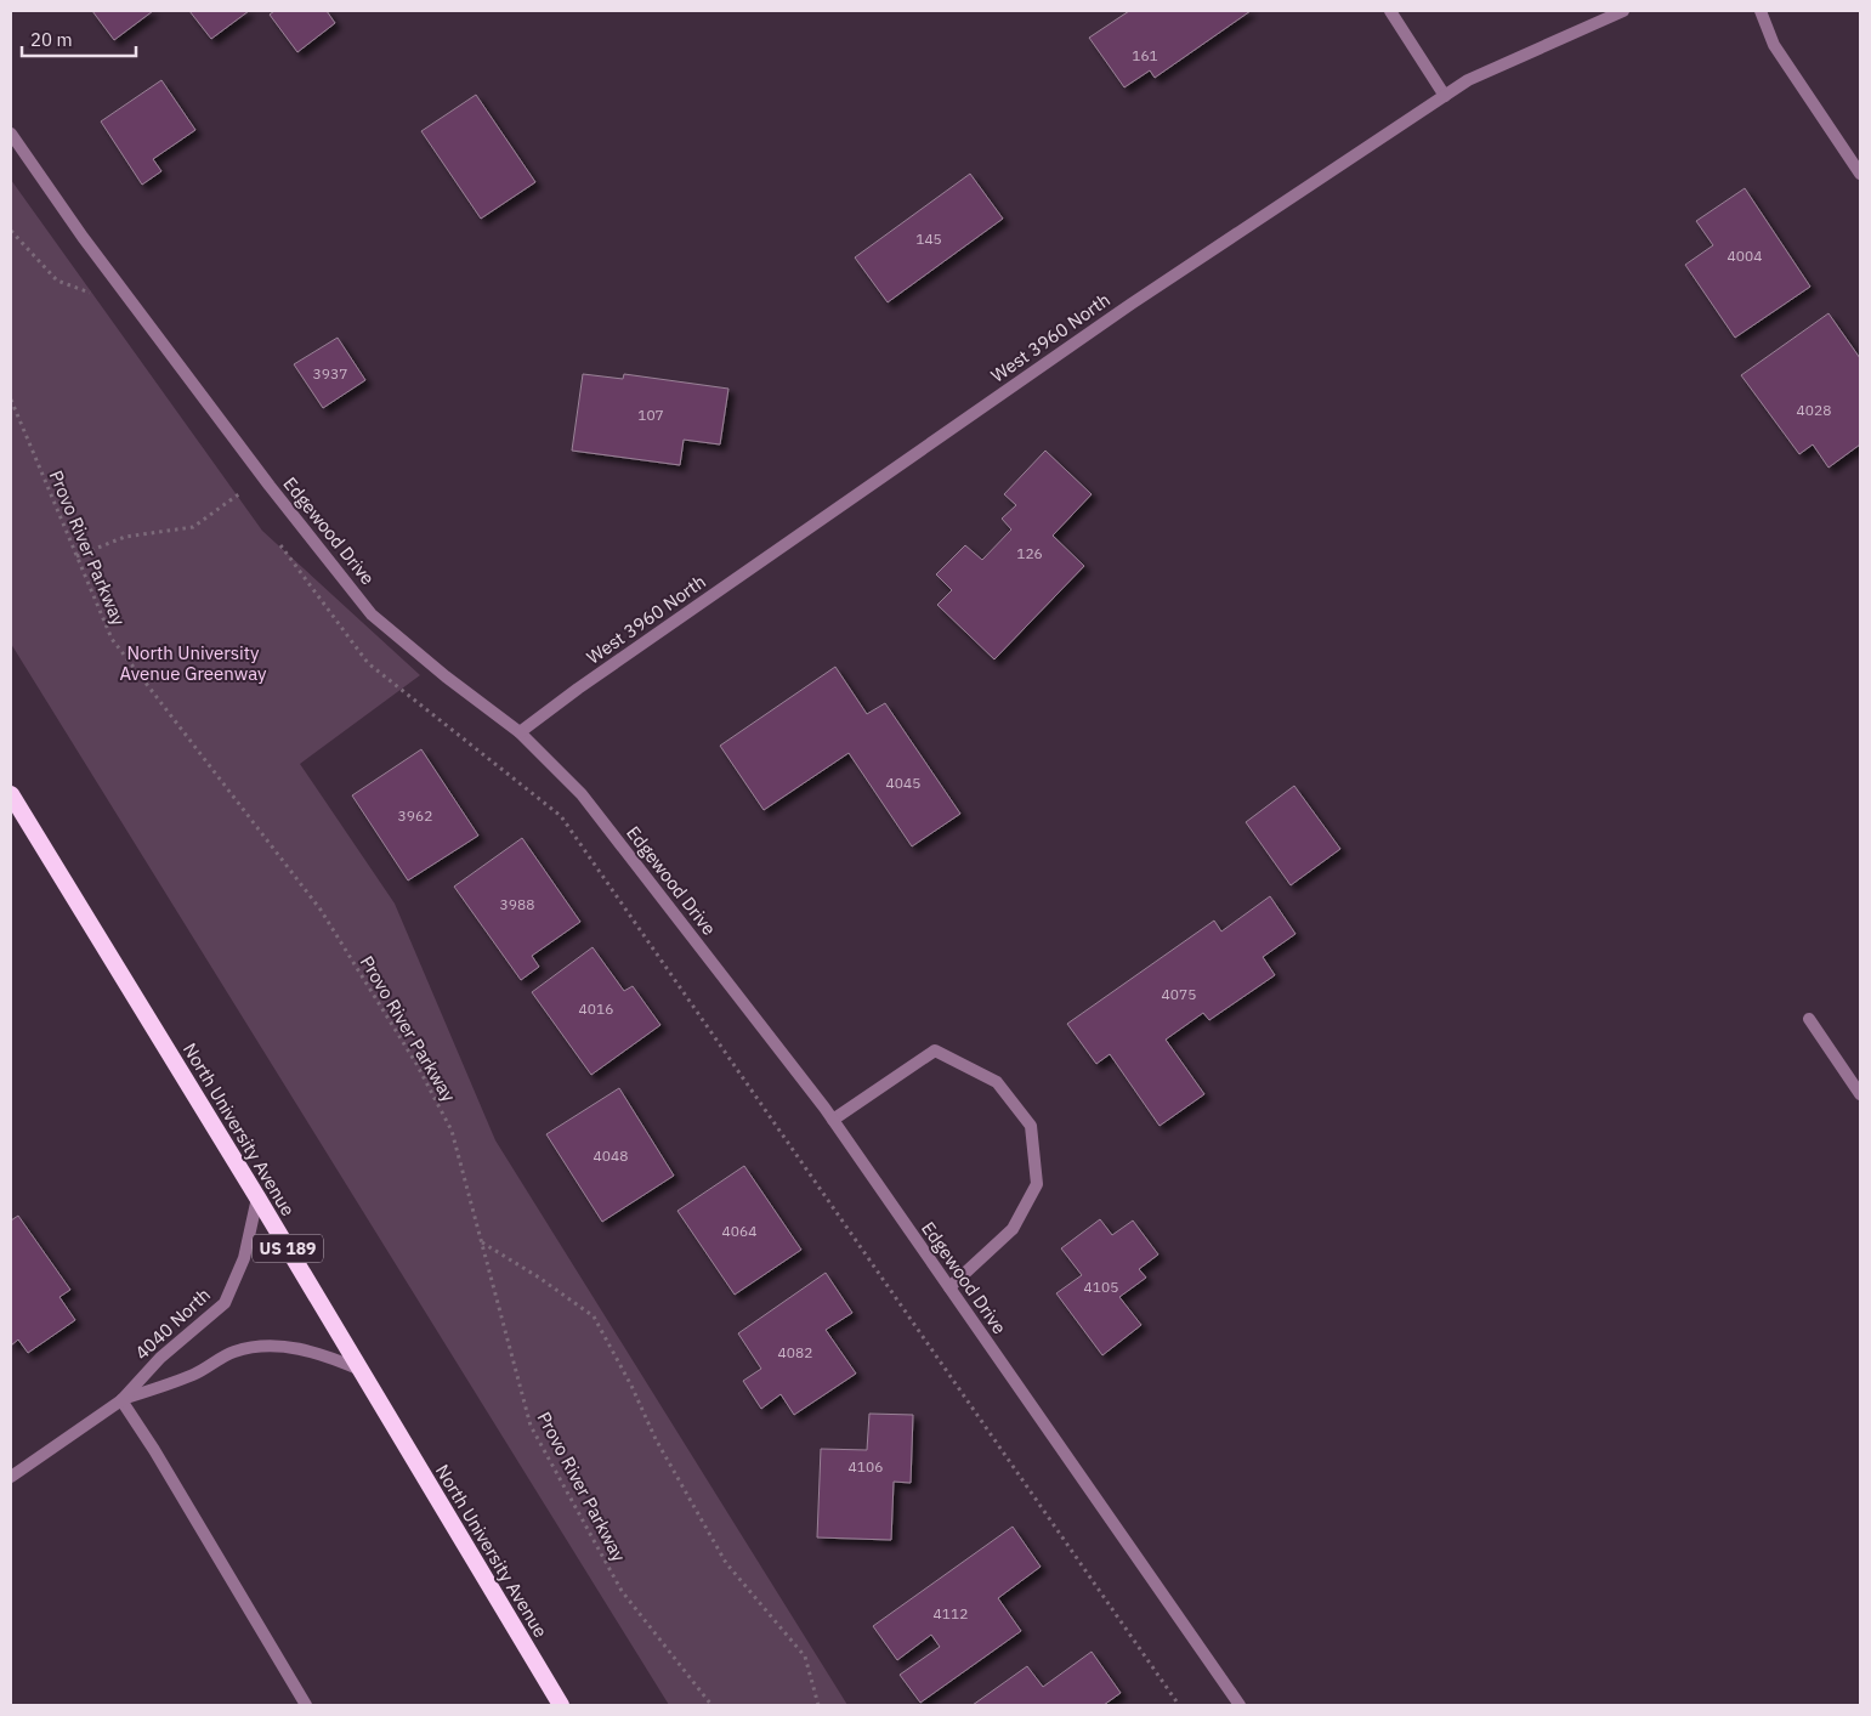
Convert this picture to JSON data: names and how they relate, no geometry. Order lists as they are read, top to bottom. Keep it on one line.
{"streets":{"highway":["North University Avenue","US 189"],"street":["West 3960 North","Edgewood Drive","4040 North"],"path":["Provo River Parkway"]},"crossings":[["West 3960 North","Edgewood Drive"],["North University Avenue","4040 North"]],"parks":["North University Avenue Greenway"],"house_numbers":["161","145","4004","3937","4028","107","126","4045","3962","3988","4075","4016","4048","4064","4105","4082","4106","4112"],"scale_bar":"20 m"}
